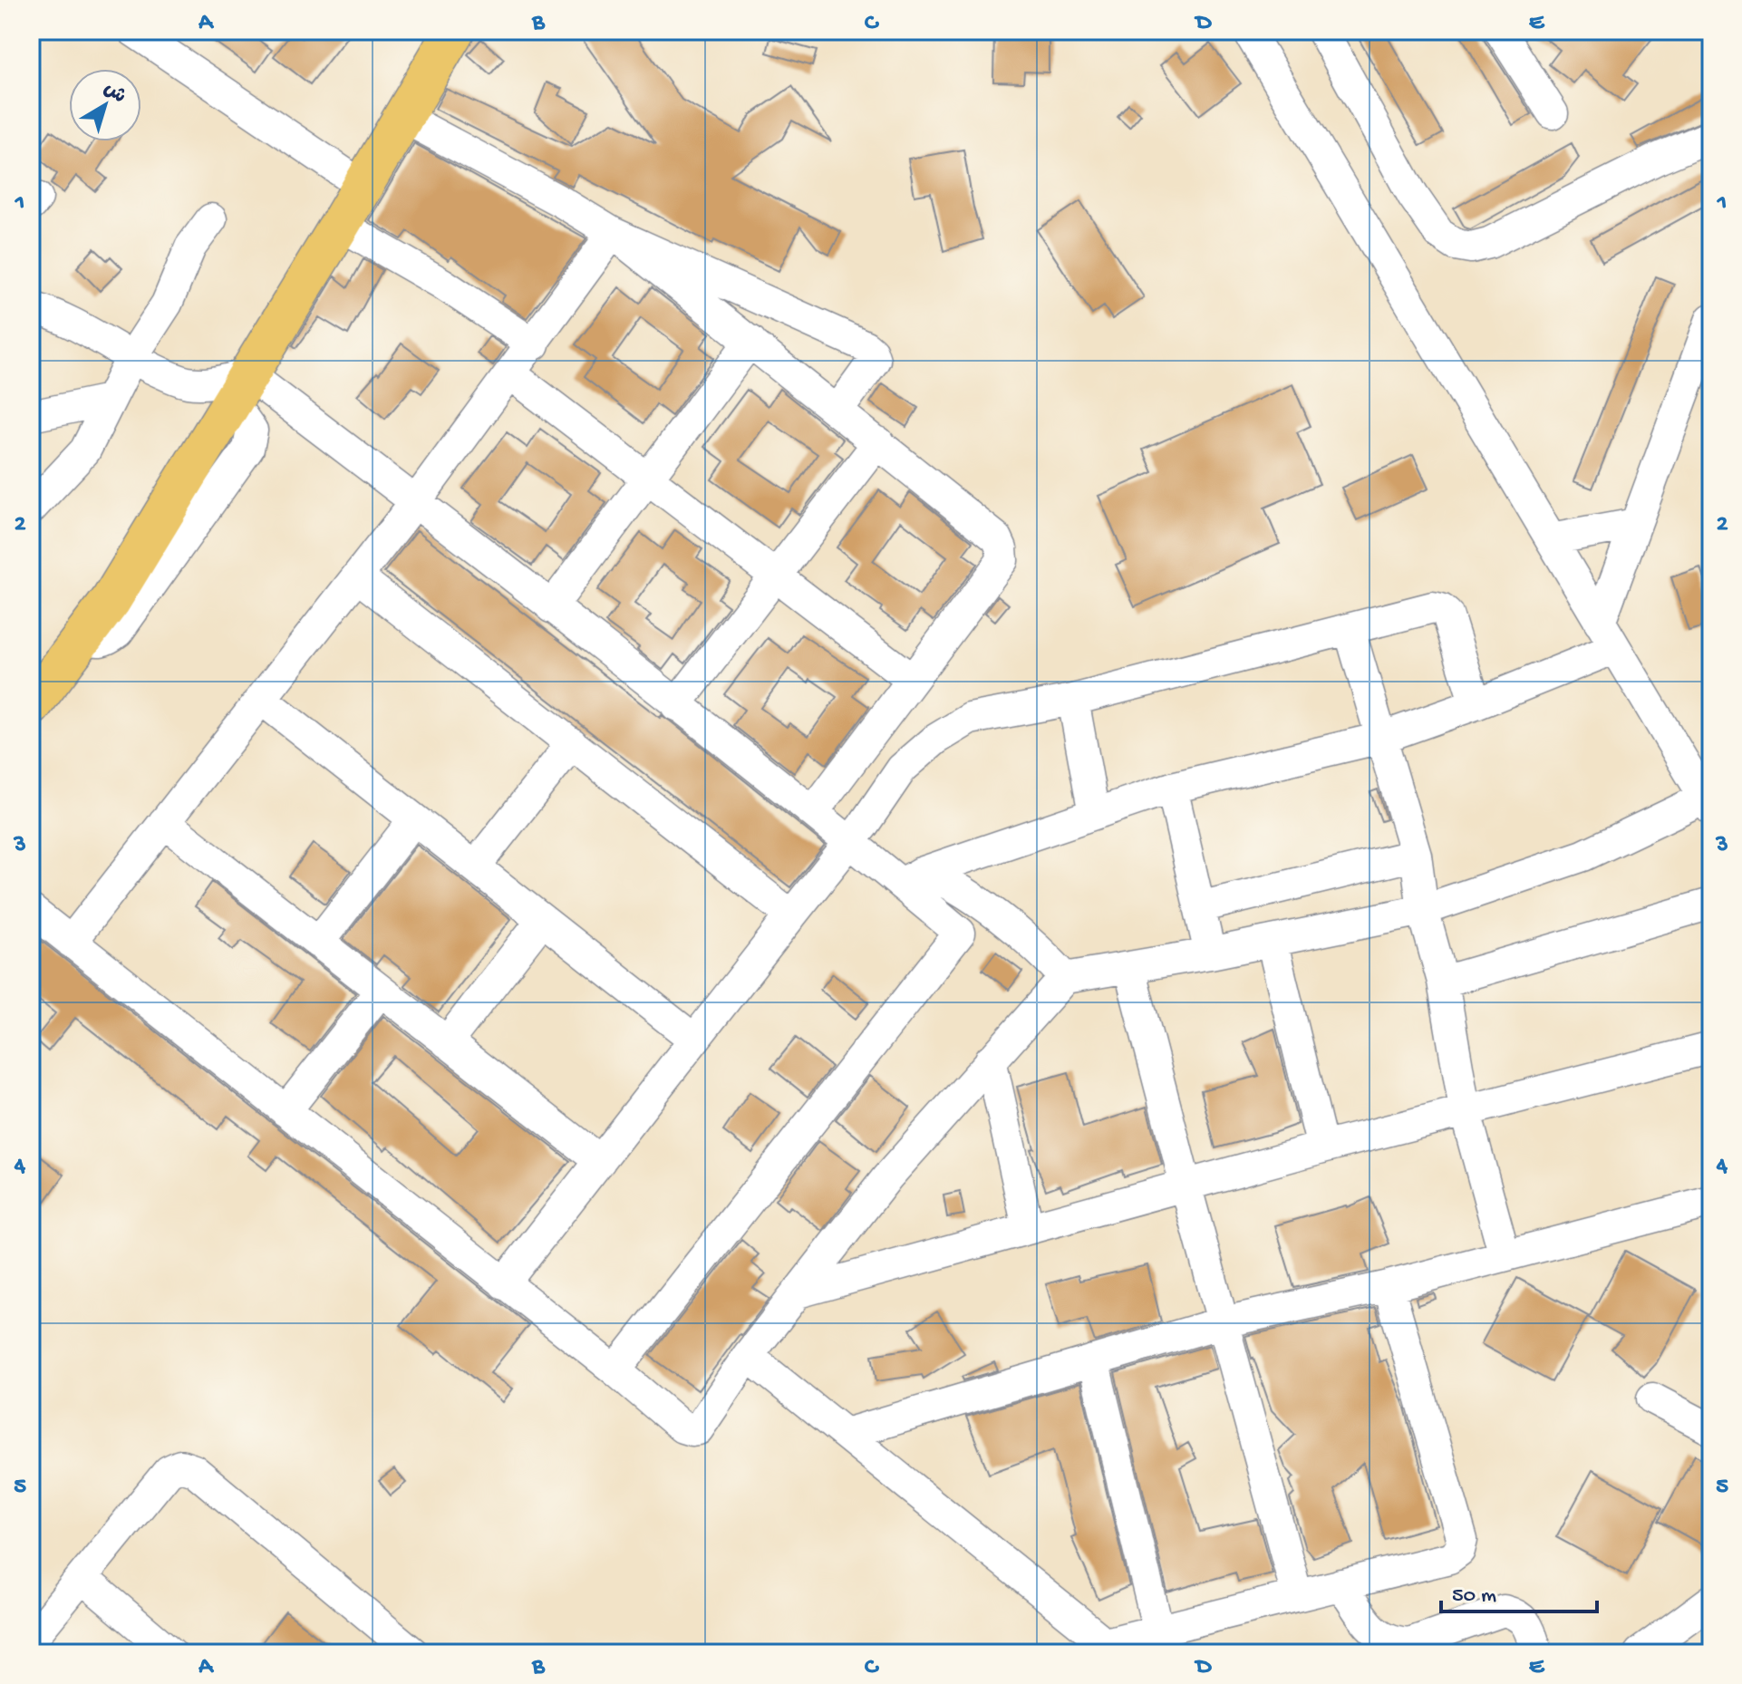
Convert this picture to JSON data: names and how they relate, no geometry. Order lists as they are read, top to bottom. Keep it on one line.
{"scale_bar":"50 m","north":"top right","grid":{"columns":["A","B","C","D","E"],"rows":["1","2","3","4","5"]}}
